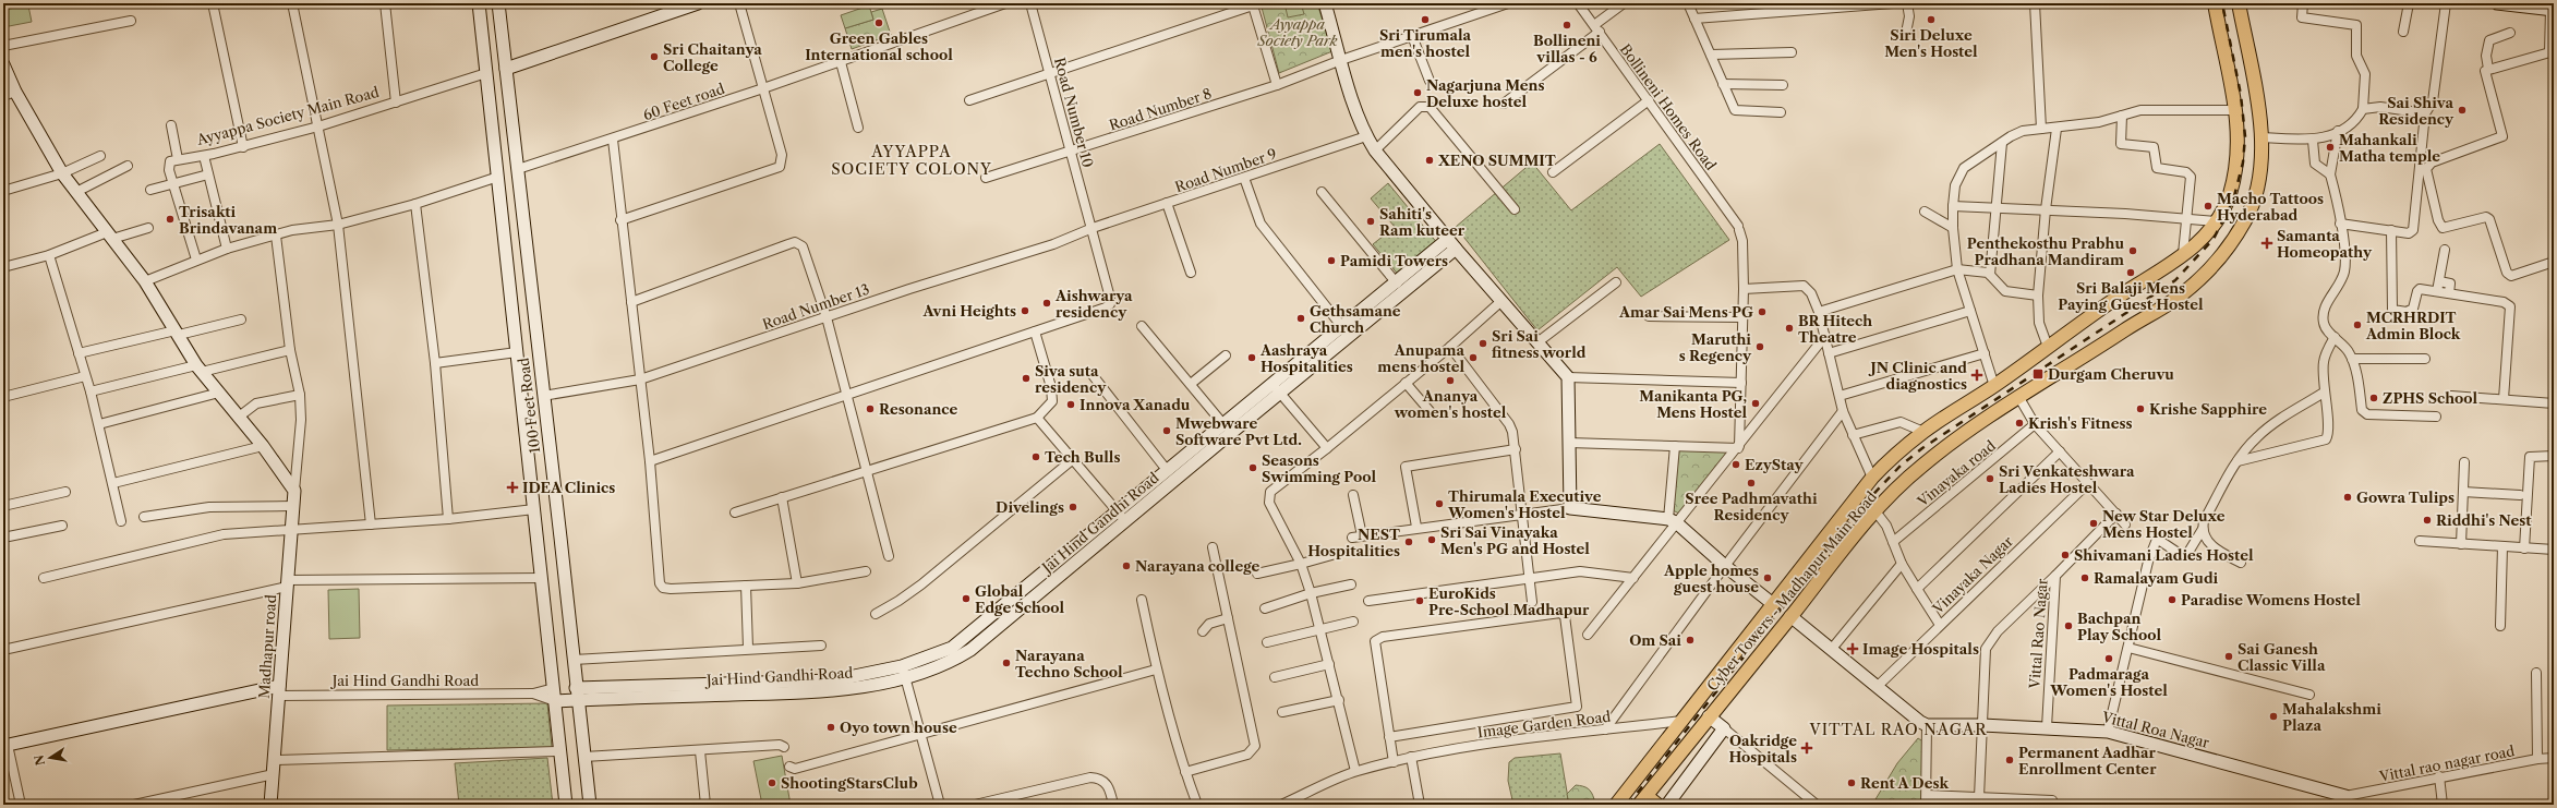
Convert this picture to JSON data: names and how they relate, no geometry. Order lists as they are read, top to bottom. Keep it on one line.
{"streets":{"main road":["Cyber Towers - Madhapur Main Road"],"street":["60 Feet road","Bollineni Homes Road","Road Number 8","Road Number 10","Ayyappa Society Main Road","Road Number 9","Road Number 13","100 Feet Road","Vinayaka road","Jai Hind Gandhi Road","Vinayaka Nagar","Vittal Rao Nagar","Madhapur road","Image Garden Road","Vittal Roa Nagar","Vittal rao nagar road"]},"crossings":[["60 Feet road","100 Feet Road"],["Road Number 8","Road Number 10"],["Road Number 10","Road Number 9"],["Road Number 10","Road Number 13"],["Ayyappa Society Main Road","100 Feet Road"],["Road Number 9","Road Number 13"],["Road Number 13","100 Feet Road"],["100 Feet Road","Jai Hind Gandhi Road"],["Jai Hind Gandhi Road","Madhapur road"],["Cyber Towers - Madhapur Main Road","Image Garden Road"],["Vittal Rao Nagar","Vittal Roa Nagar"],["Vittal Roa Nagar","Vittal rao nagar road"]],"districts":["AYYAPPA SOCIETY COLONY","VITTAL RAO NAGAR"],"parks":["Ayyappa Society Park"],"places":{"other":["Sri Tirumala men's hostel","Siri Deluxe Men's Hostel","Green Gables International school","Bollineni villas - 6","Sri Chaitanya College","Nagarjuna Mens Deluxe hostel","Sai Shiva Residency","Mahankali Matha temple","XENO SUMMIT","Macho Tattoos Hyderabad","Trisakti Brindavanam","Sahiti's Ram kuteer","Penthekosthu Prabhu Pradhana Mandiram","Pamidi Towers","Sri Balaji Mens Paying Guest Hostel","Aishwarya residency","Avni Heights","Amar Sai Mens PG","Gethsamane Church","MCRHRDIT Admin Block","BR Hitech Theatre","Sri Sai fitness world","Maruthi s Regency","Aashraya Hospitalities","Anupama mens hostel","Siva suta residency","Ananya women's hostel","ZPHS School","Manikanta PG, Mens Hostel","Innova Xanadu","Resonance","Krishe Sapphire","Krish's Fitness","Mwebware Software Pvt Ltd.","Tech Bulls","EzyStay","Seasons Swimming Pool","Sri Venkateshwara Ladies Hostel","Sree Padhmavathi Residency","Gowra Tulips","Thirumala Executive Women's Hostel","Divelings","Riddhi's Nest","New Star Deluxe Mens Hostel","Sri Sai Vinayaka Men's PG and Hostel","NEST Hospitalities","Shivamani Ladies Hostel","Narayana college","Apple homes guest house","Ramalayam Gudi","Global Edge School","Paradise Womens Hostel","EuroKids Pre-School Madhapur","Bachpan Play School","Om Sai","Sai Ganesh Classic Villa","Padmaraga Women's Hostel","Narayana Techno School","Mahalakshmi Plaza","Oyo town house","Permanent Aadhar Enrollment Center","ShootingStarsClub","Rent A Desk"],"health":["Samanta Homeopathy","JN Clinic and diagnostics","IDEA Clinics","Image Hospitals","Oakridge Hospitals"],"transit":["Durgam Cheruvu"]},"north":"left"}
